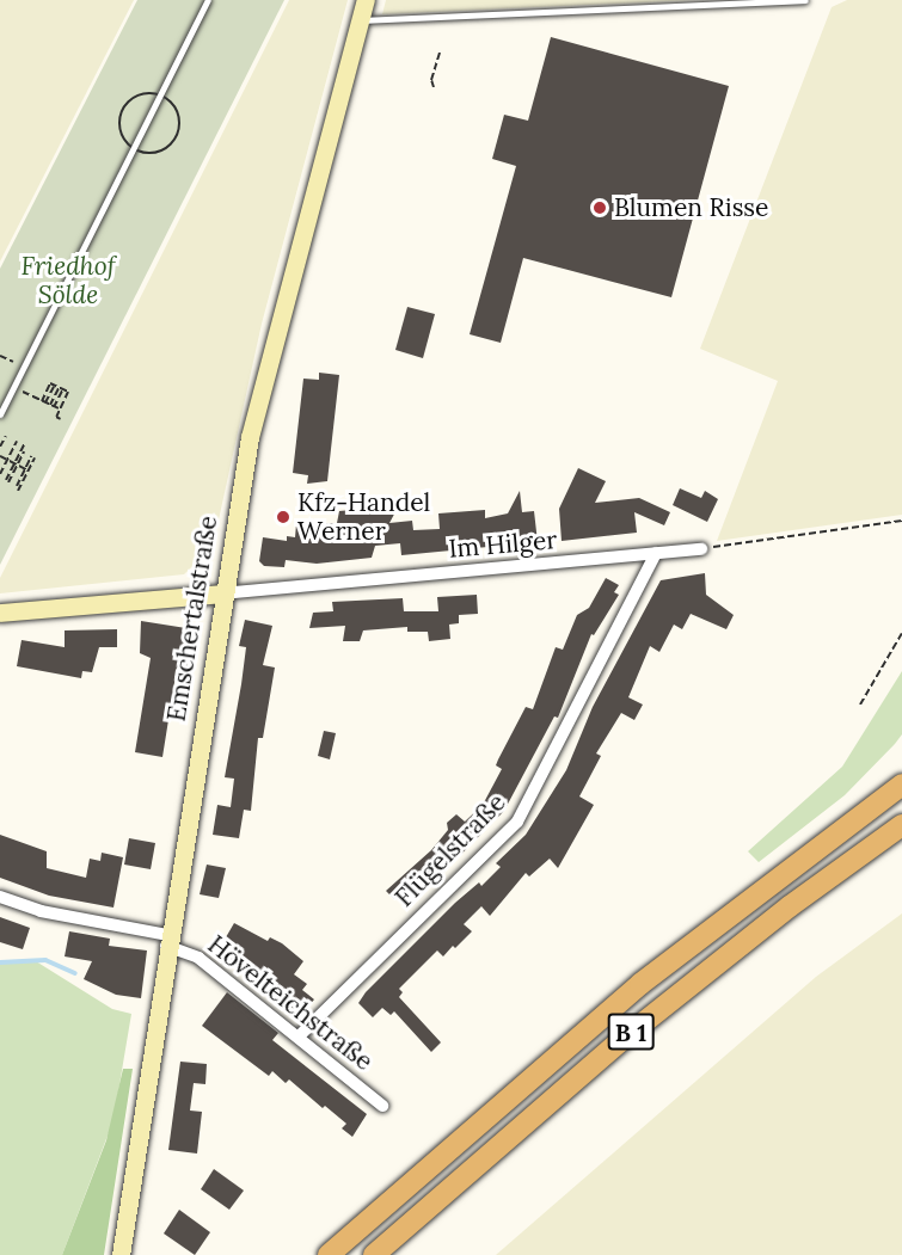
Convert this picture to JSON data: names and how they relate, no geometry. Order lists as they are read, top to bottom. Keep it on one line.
{"streets":{"highway":["B 1"],"main road":["Emschertalstraße"],"street":["Im Hilger","Flügelstraße","Hövelteichstraße"]},"crossings":[["Im Hilger","Emschertalstraße"],["Im Hilger","Flügelstraße"],["Emschertalstraße","Hövelteichstraße"],["Flügelstraße","Hövelteichstraße"]],"parks":["Friedhof Sölde"],"places":["Blumen Risse","Kfz-Handel Werner"]}
